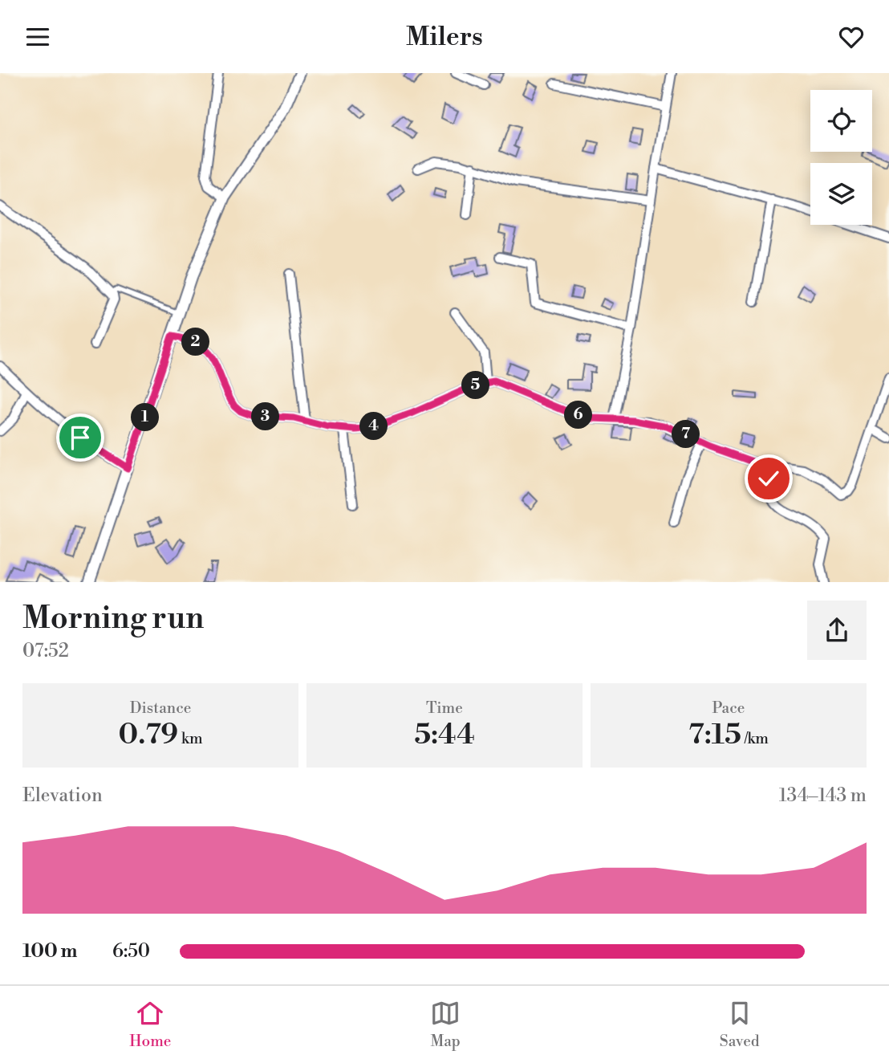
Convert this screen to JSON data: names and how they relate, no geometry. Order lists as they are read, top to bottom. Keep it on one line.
{"page":{"header":"Milers","pins":["2","5","6","3","1","4","7"],"heading":["Morning run","07:52"],"stats":[["Distance","0.79 km"],["Time","5:44"],["Pace","7:15 /km"]],"chart":["Elevation","134–143 m"],"list":[{"name":"100 m","note":"6:50"}],"tabs":["Home","Map","Saved"]}}
